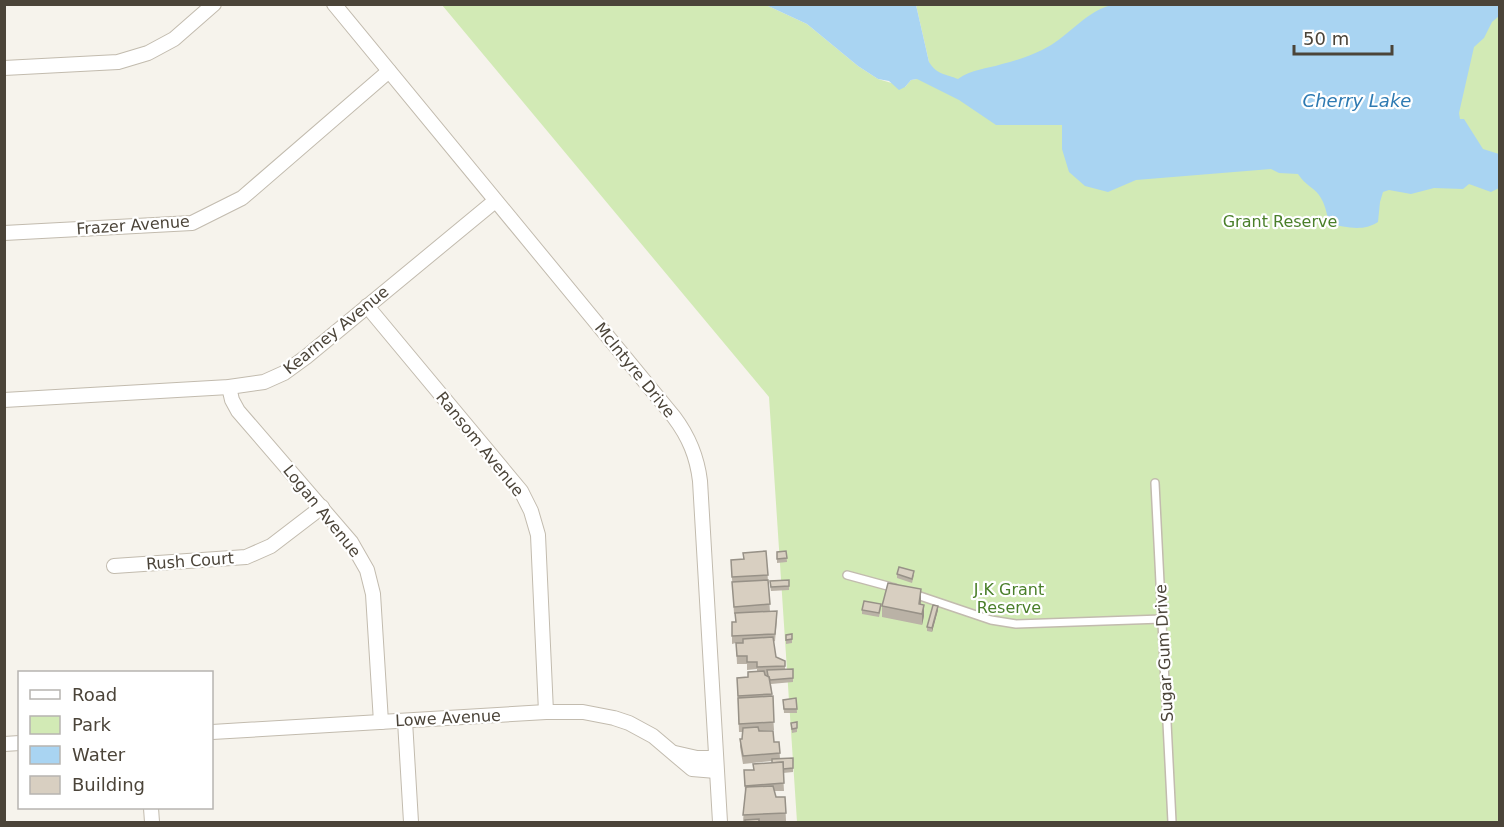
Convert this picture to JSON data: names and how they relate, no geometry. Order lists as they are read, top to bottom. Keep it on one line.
{"streets":{"street":["Frazer Avenue","Kearney Avenue","McIntyre Drive","Ransom Avenue","Logan Avenue","Rush Court","Lowe Avenue"],"lane":["Sugar Gum Drive"]},"crossings":[["Frazer Avenue","McIntyre Drive"],["Kearney Avenue","McIntyre Drive"],["Kearney Avenue","Ransom Avenue"],["Kearney Avenue","Logan Avenue"],["McIntyre Drive","Lowe Avenue"],["Ransom Avenue","Lowe Avenue"],["Logan Avenue","Rush Court"],["Logan Avenue","Lowe Avenue"]],"water":["Cherry Lake"],"parks":["Grant Reserve","J.K Grant Reserve"],"legend":["Road","Park","Water","Building"],"scale_bar":"50 m"}
